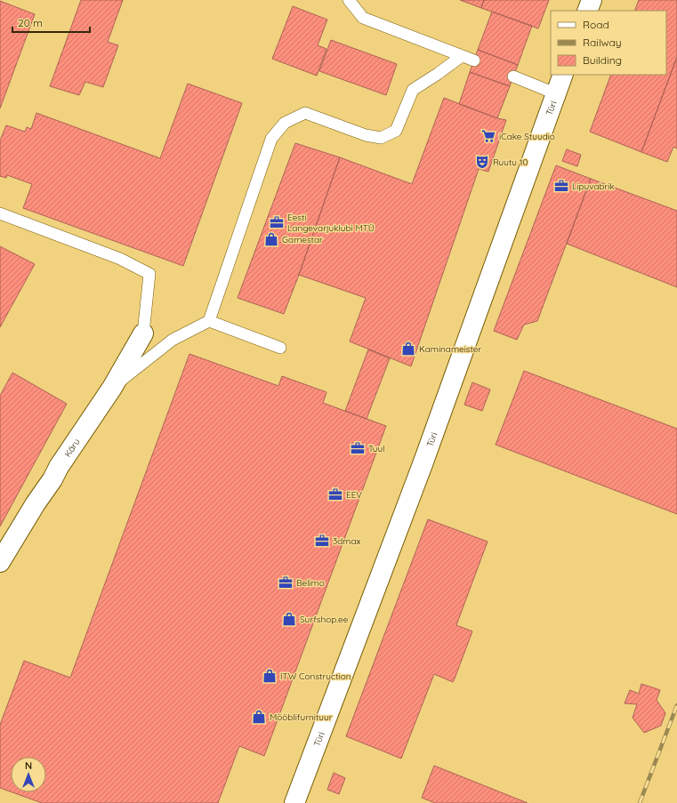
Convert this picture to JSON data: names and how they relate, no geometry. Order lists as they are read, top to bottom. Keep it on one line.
{"streets":{"street":["Türi","Käru"]},"places":{"supermarket":["iCake Stuudio"],"theatre":["Ruutu 10"],"office":["Lipuvabrik","Eesti Langevarjuklubi MTÜ","Tuul","EEV","3dmax","Belimo"],"shop":["Gamestar","Kaminameister","Surfshop.ee","ITW Construction","Mööblifurnituur"]},"legend":["Road","Railway","Building"],"scale_bar":"20 m","north":"top"}
